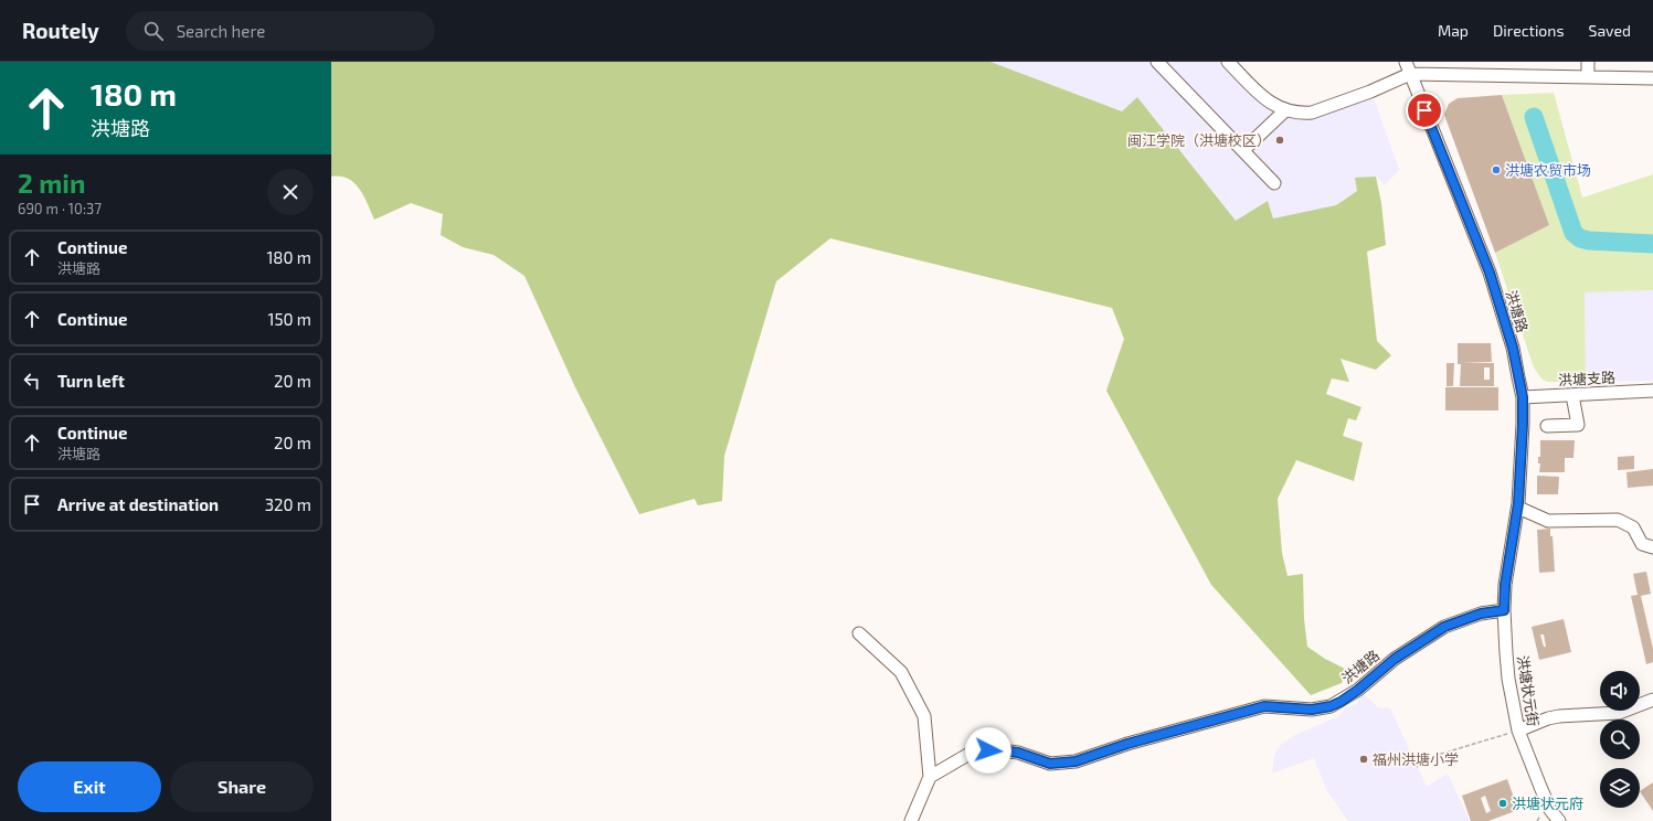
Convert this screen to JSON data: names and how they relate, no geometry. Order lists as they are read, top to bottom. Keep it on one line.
{"streets":{"street":["洪塘路","洪塘支路","洪塘状元街"]},"crossings":[["洪塘路","洪塘支路"],["洪塘路","洪塘状元街"]],"places":["闽江学院（洪塘校区）","洪塘农贸市场","福州洪塘小学","洪塘状元府"],"page":{"header":"Routely","search":"Search here","nav":["Map","Directions","Saved"],"turn":["180 m","洪塘路"],"heading":["2 min","690 m · 10:37"],"list":[{"name":"Continue","note":"洪塘路","value":"180 m"},{"name":"Continue","value":"150 m"},{"name":"Turn left","value":"20 m"},{"name":"Continue","note":"洪塘路","value":"20 m"},{"name":"Arrive at destination","value":"320 m"}],"buttons":["Exit","Share"]}}
